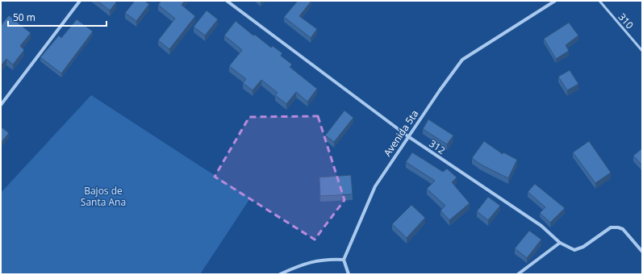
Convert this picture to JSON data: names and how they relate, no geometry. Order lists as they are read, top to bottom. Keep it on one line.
{"streets":{"street":["Avenida 5ta","312"],"lane":["310"]},"crossings":[["Avenida 5ta","312"]],"parks":["Bajos de Santa Ana"],"scale_bar":"50 m"}
